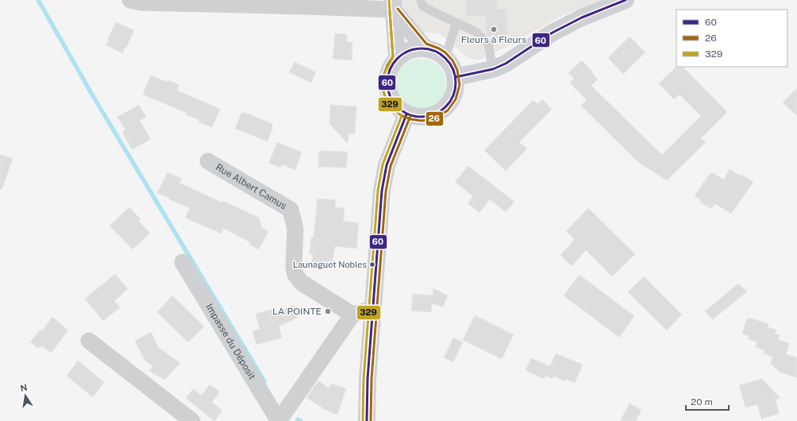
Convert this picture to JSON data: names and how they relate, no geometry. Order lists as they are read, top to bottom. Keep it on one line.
{"streets":{"street":["Rue Albert Camus","Impasse du Déposit"]},"crossings":[["Rue Albert Camus","Impasse du Déposit"]],"places":["Fleurs à Fleurs","Launaguet Nobles","LA POINTE"],"lines":["transit line 60","transit line 329","transit line 26"],"legend":["60","26","329"],"scale_bar":"20 m","north":"top"}
